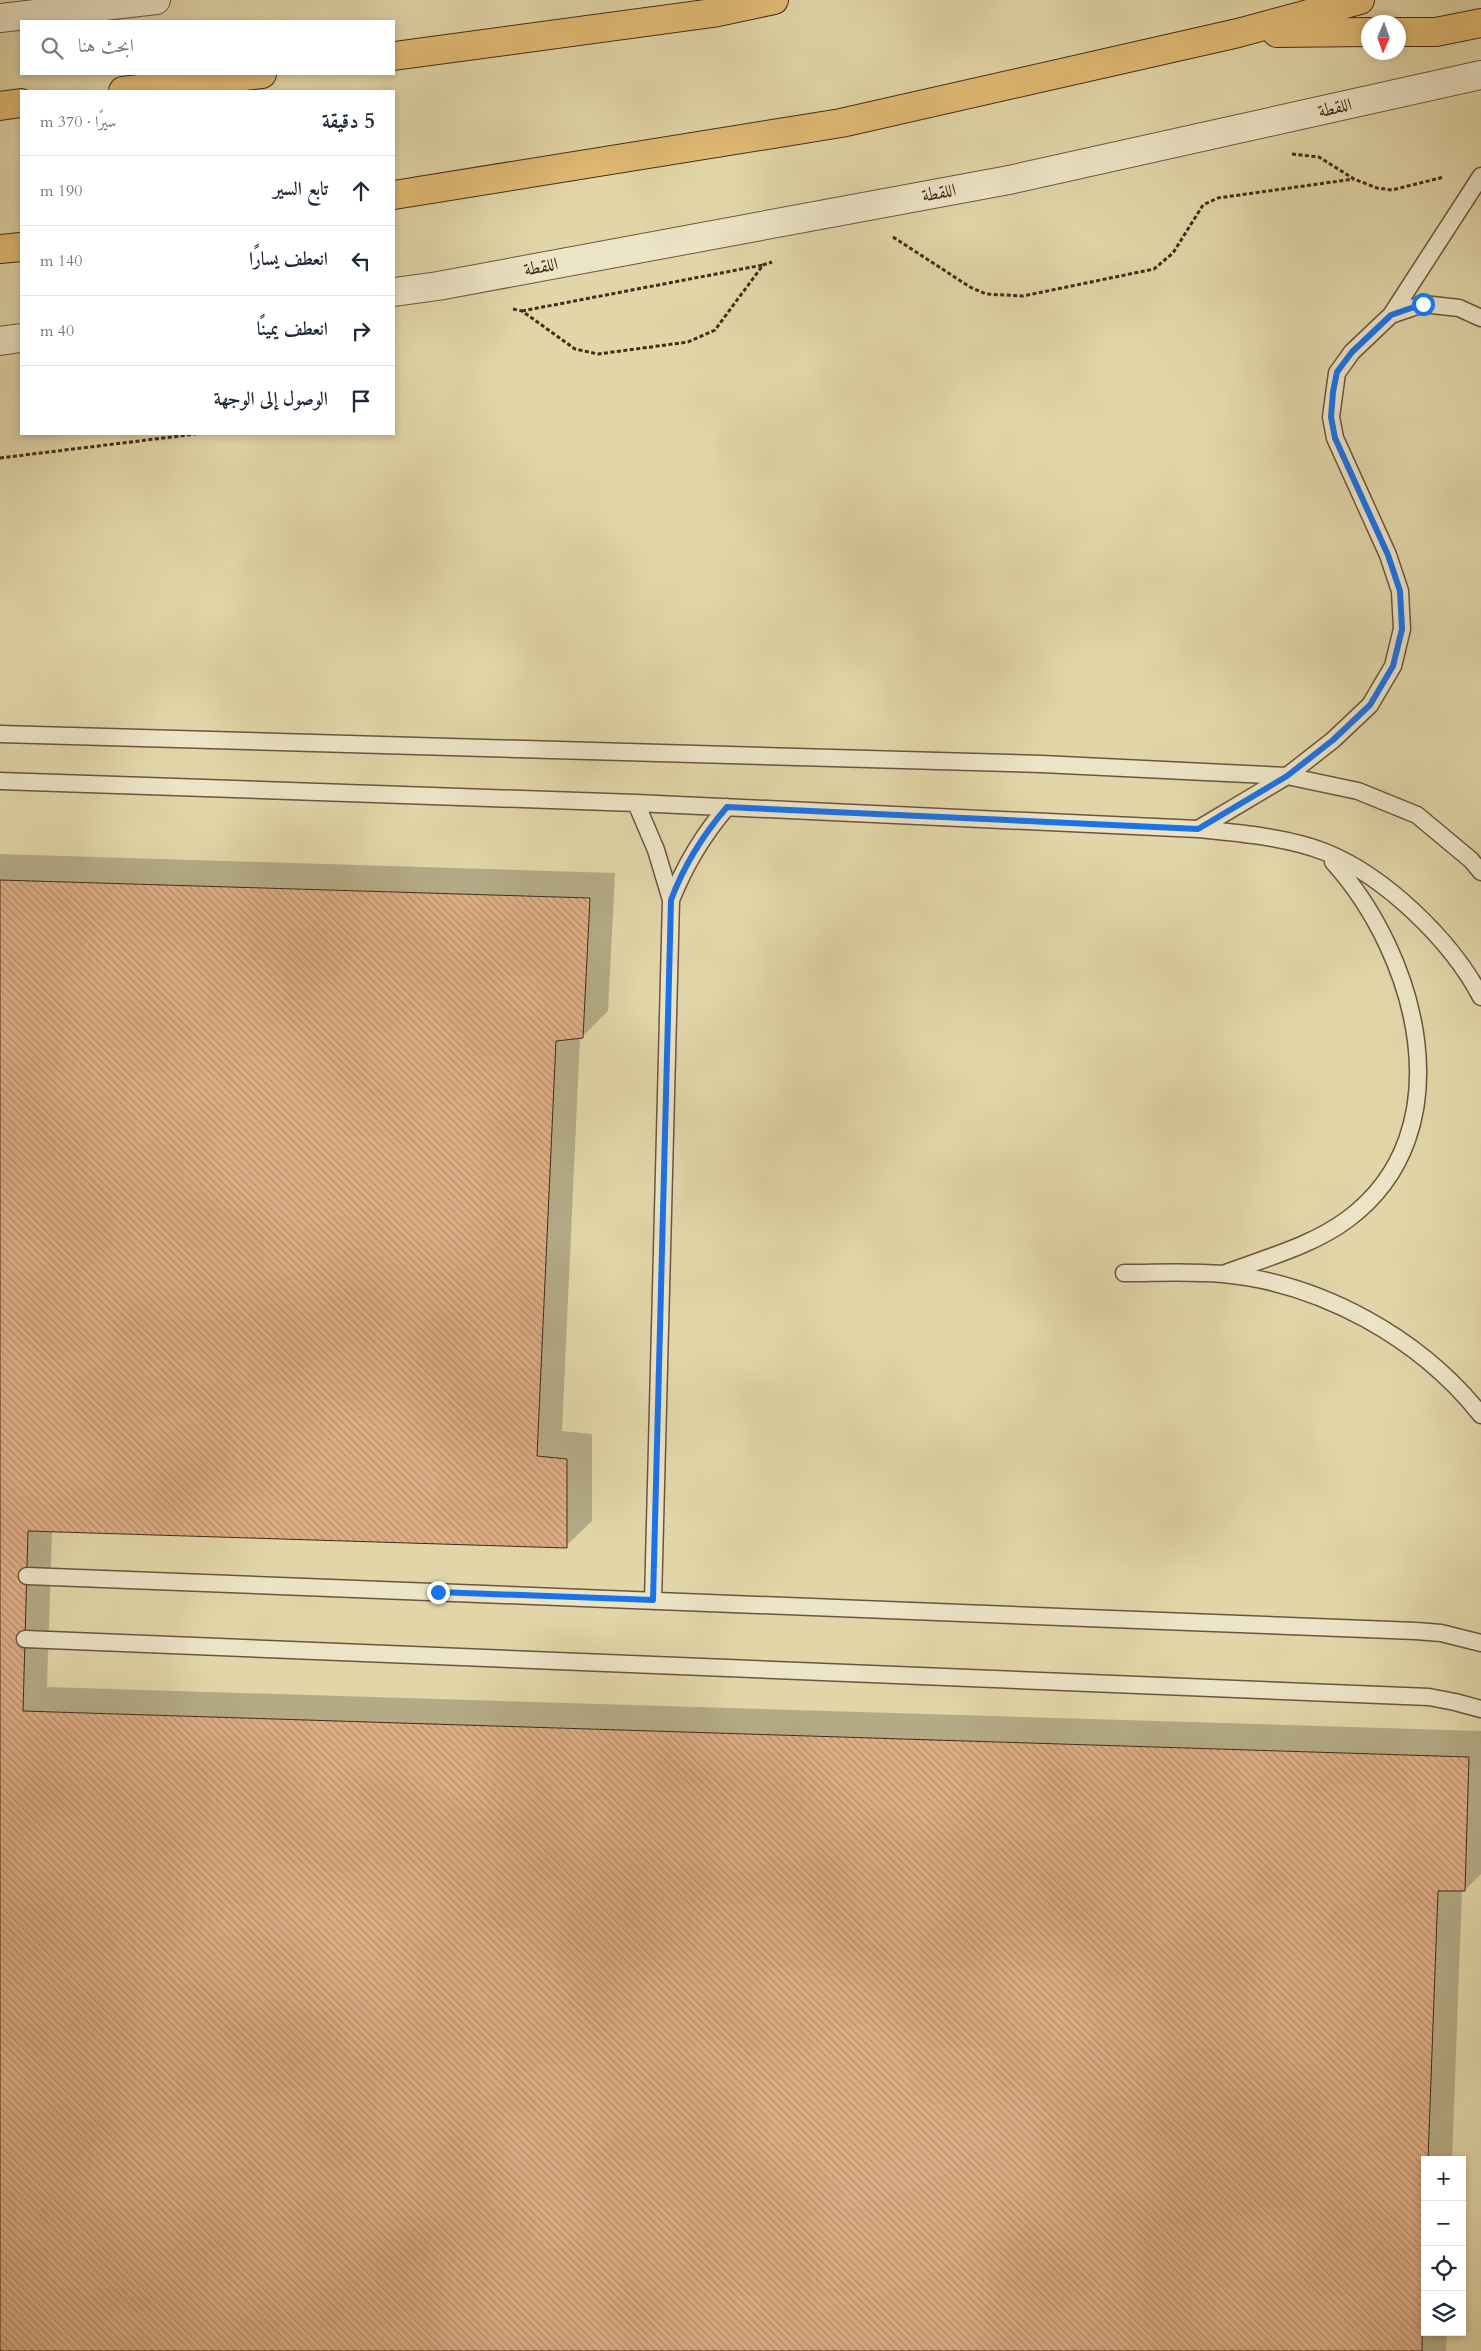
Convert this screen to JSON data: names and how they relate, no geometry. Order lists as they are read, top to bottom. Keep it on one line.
{"streets":{"street":["اللقطة"]},"north":"bottom","page":{"search":"ابحث هنا","heading":["5 دقيقة","سيرًا · 370 m"],"list":[["تابع السير","190 m"],["انعطف يسارًا","140 m"],["انعطف يمينًا","40 m"],"الوصول إلى الوجهة"],"map_buttons":["+","−"]}}
